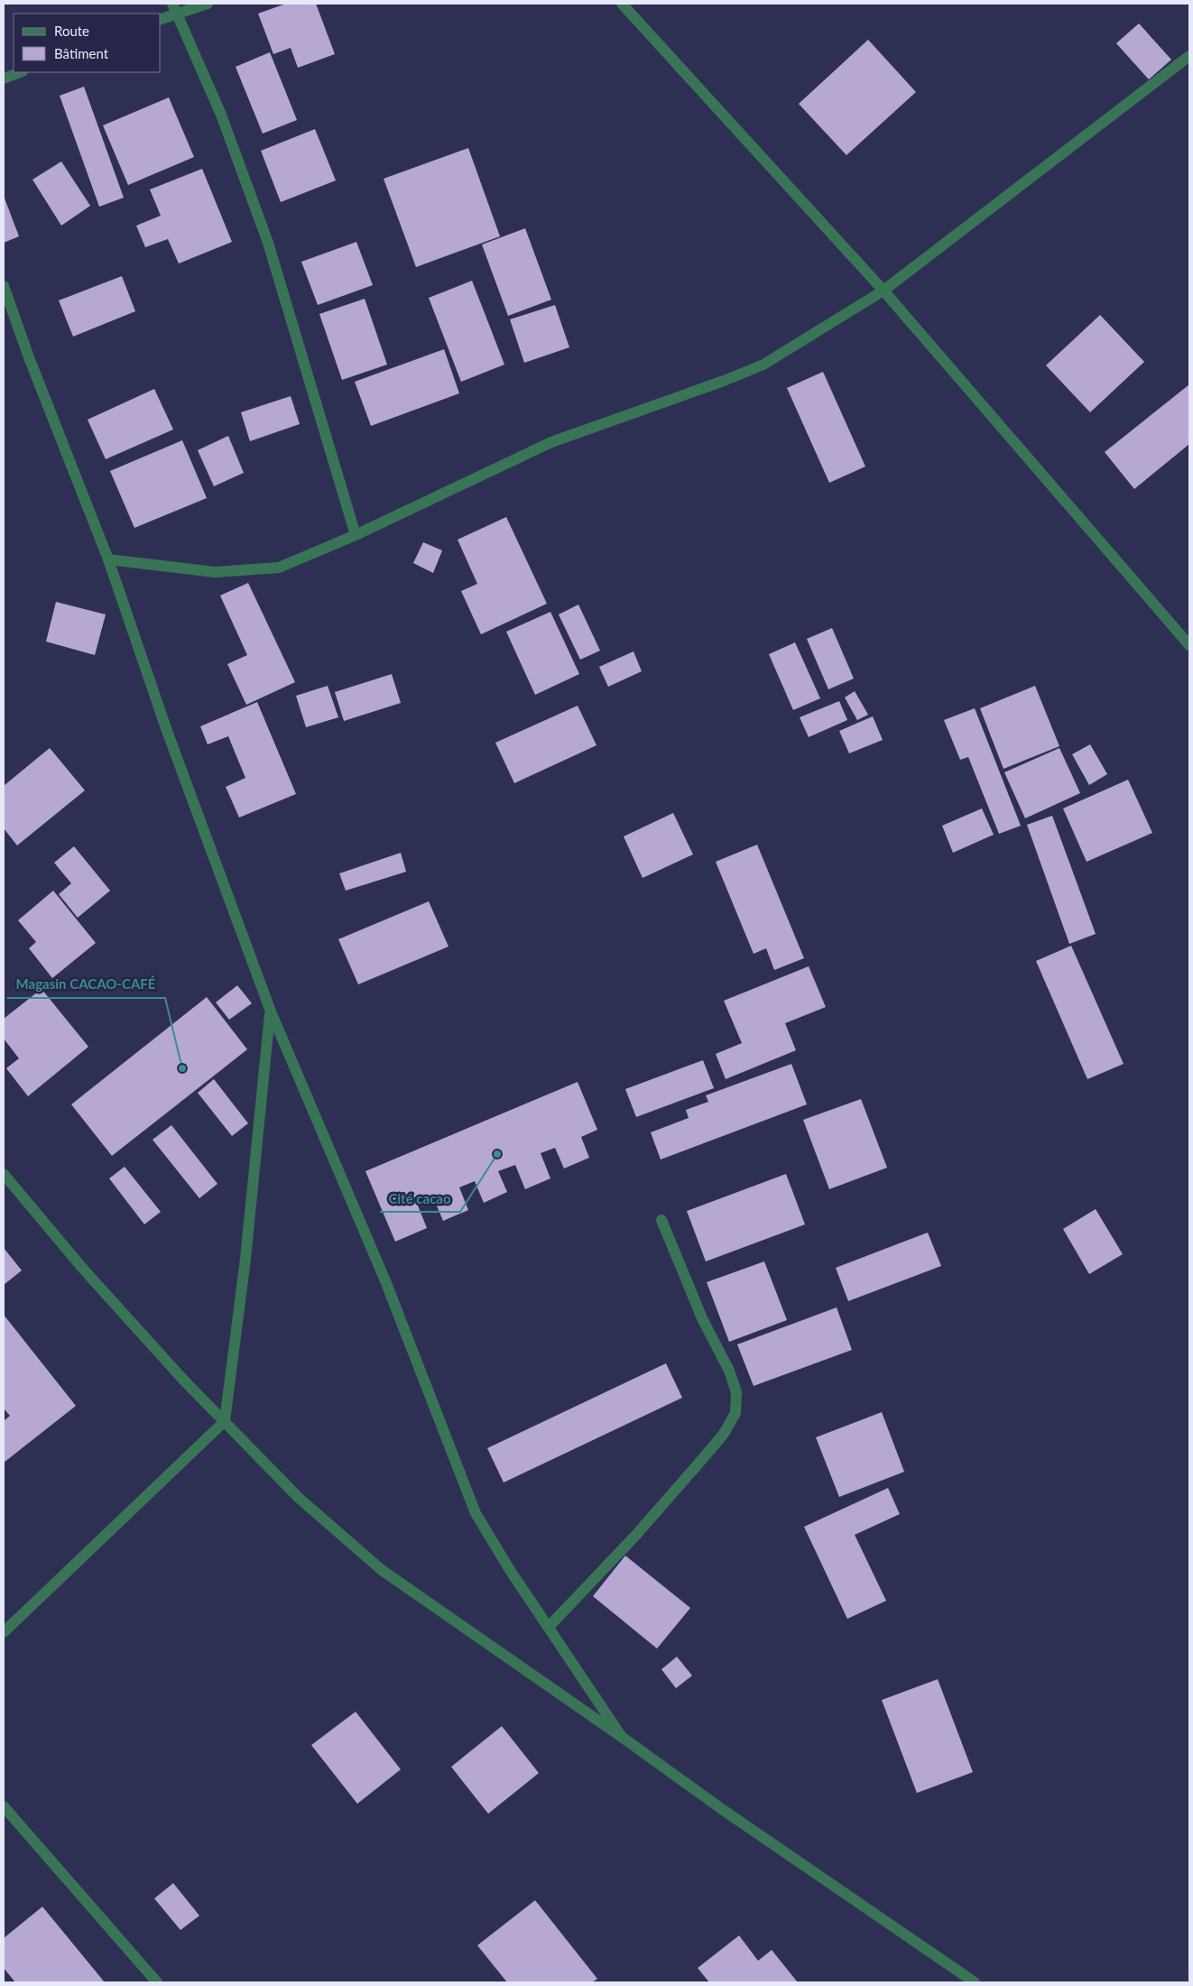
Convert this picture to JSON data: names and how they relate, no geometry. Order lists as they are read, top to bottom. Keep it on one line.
{"places":["Magasin CACAO-CAFÉ","Cité cacao"],"legend":["Route","Bâtiment"]}
